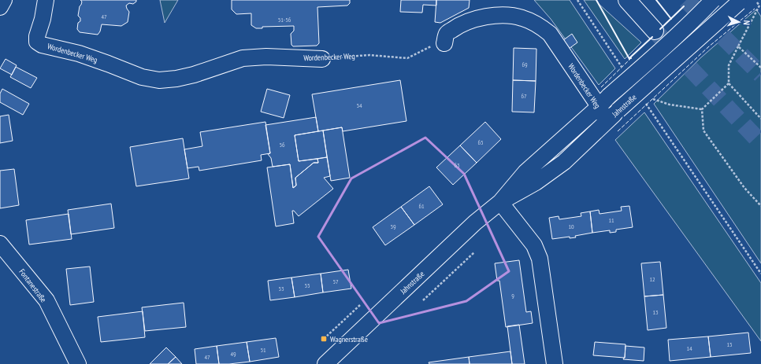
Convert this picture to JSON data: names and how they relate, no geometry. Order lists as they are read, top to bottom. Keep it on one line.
{"streets":{"street":["Wordenbecker Weg","Jahnstraße","Fontanestraße"]},"crossings":[["Wordenbecker Weg","Jahnstraße"]],"places":{"transit":["Wagnerstraße"]},"house_numbers":["47","51-56","69","67","54","65","56","63","61","11","59","10","12","57","55","53","9","13","15","14","51","49","47"],"north":"right"}
